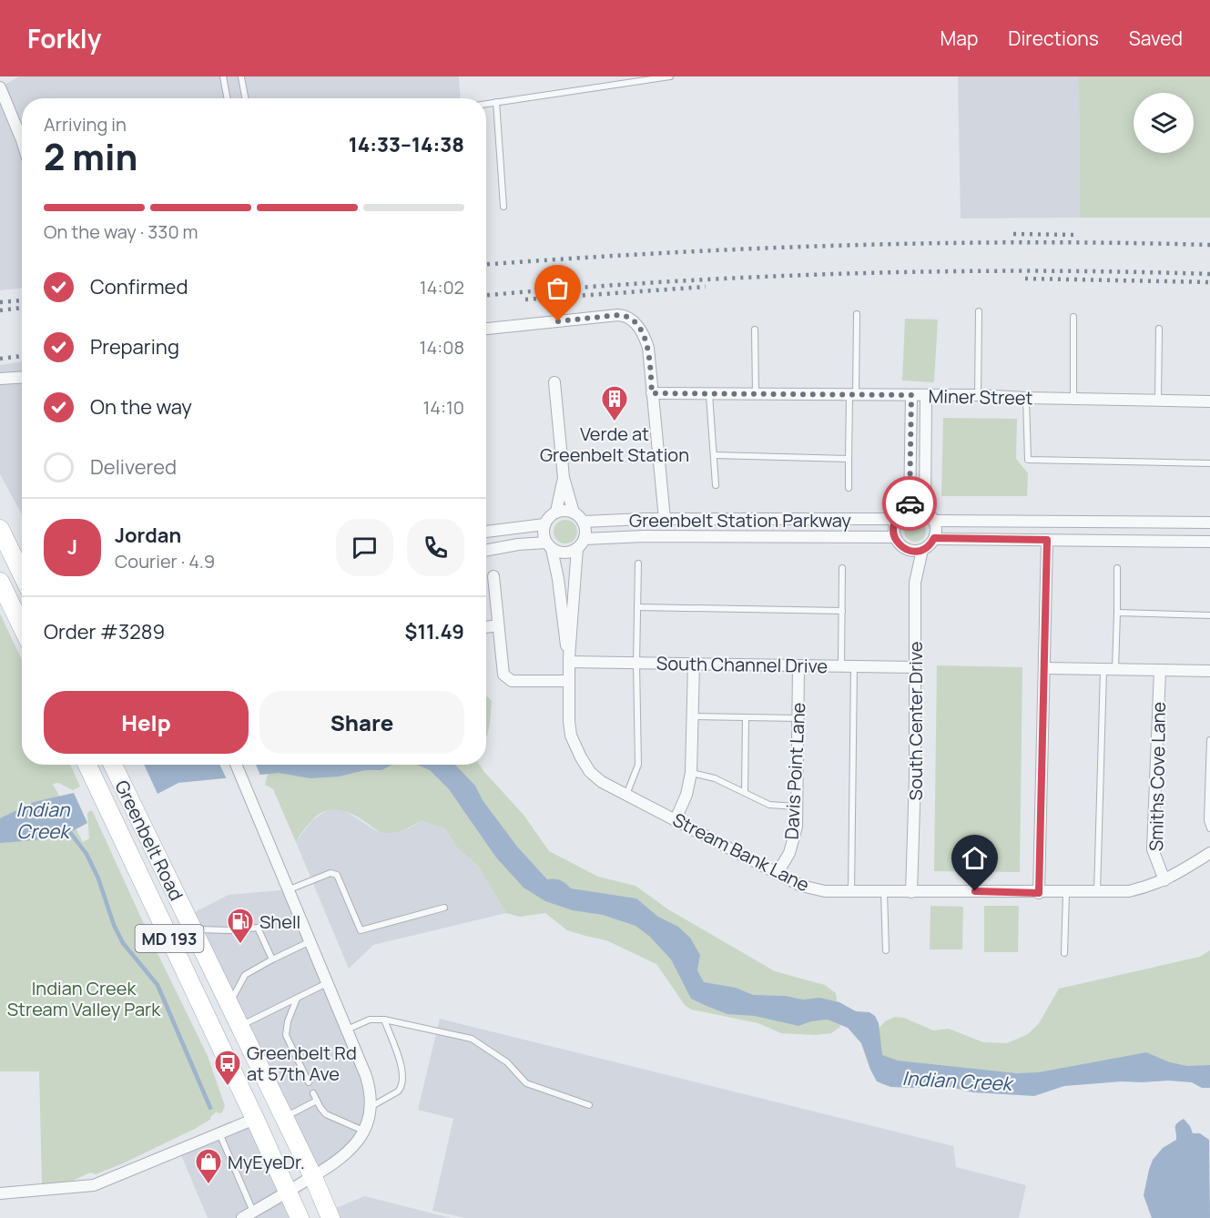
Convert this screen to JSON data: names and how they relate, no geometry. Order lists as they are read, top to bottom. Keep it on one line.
{"streets":{"main road":["Greenbelt Road","MD 193"],"street":["Miner Street","Greenbelt Station Parkway","South Channel Drive","South Center Drive","Davis Point Lane","Smiths Cove Lane","Stream Bank Lane"]},"crossings":[["Greenbelt Station Parkway","South Center Drive"],["Greenbelt Station Parkway","Stream Bank Lane"],["South Channel Drive","South Center Drive"],["South Channel Drive","Davis Point Lane"],["South Channel Drive","Stream Bank Lane"],["South Center Drive","Stream Bank Lane"],["Davis Point Lane","Stream Bank Lane"],["Smiths Cove Lane","Stream Bank Lane"]],"water":["Indian Creek"],"parks":["Indian Creek Stream Valley Park"],"places":{"building":["Verde at Greenbelt Station"],"fuel station":["Shell"],"bus stop":["Greenbelt Rd at 57th Ave"],"shop":["MyEyeDr."]},"page":{"header":"Forkly","nav":["Map","Directions","Saved"],"heading":["2 min","Arriving in","14:33–14:38"],"panel":["Jordan","Courier · 4.9","Order #3289","$11.49"],"bar":"On the way · 330 m","list":[["Confirmed","14:02"],["Preparing","14:08"],["On the way","14:10"],"Delivered"],"round":"J","buttons":["Help","Share"]}}
